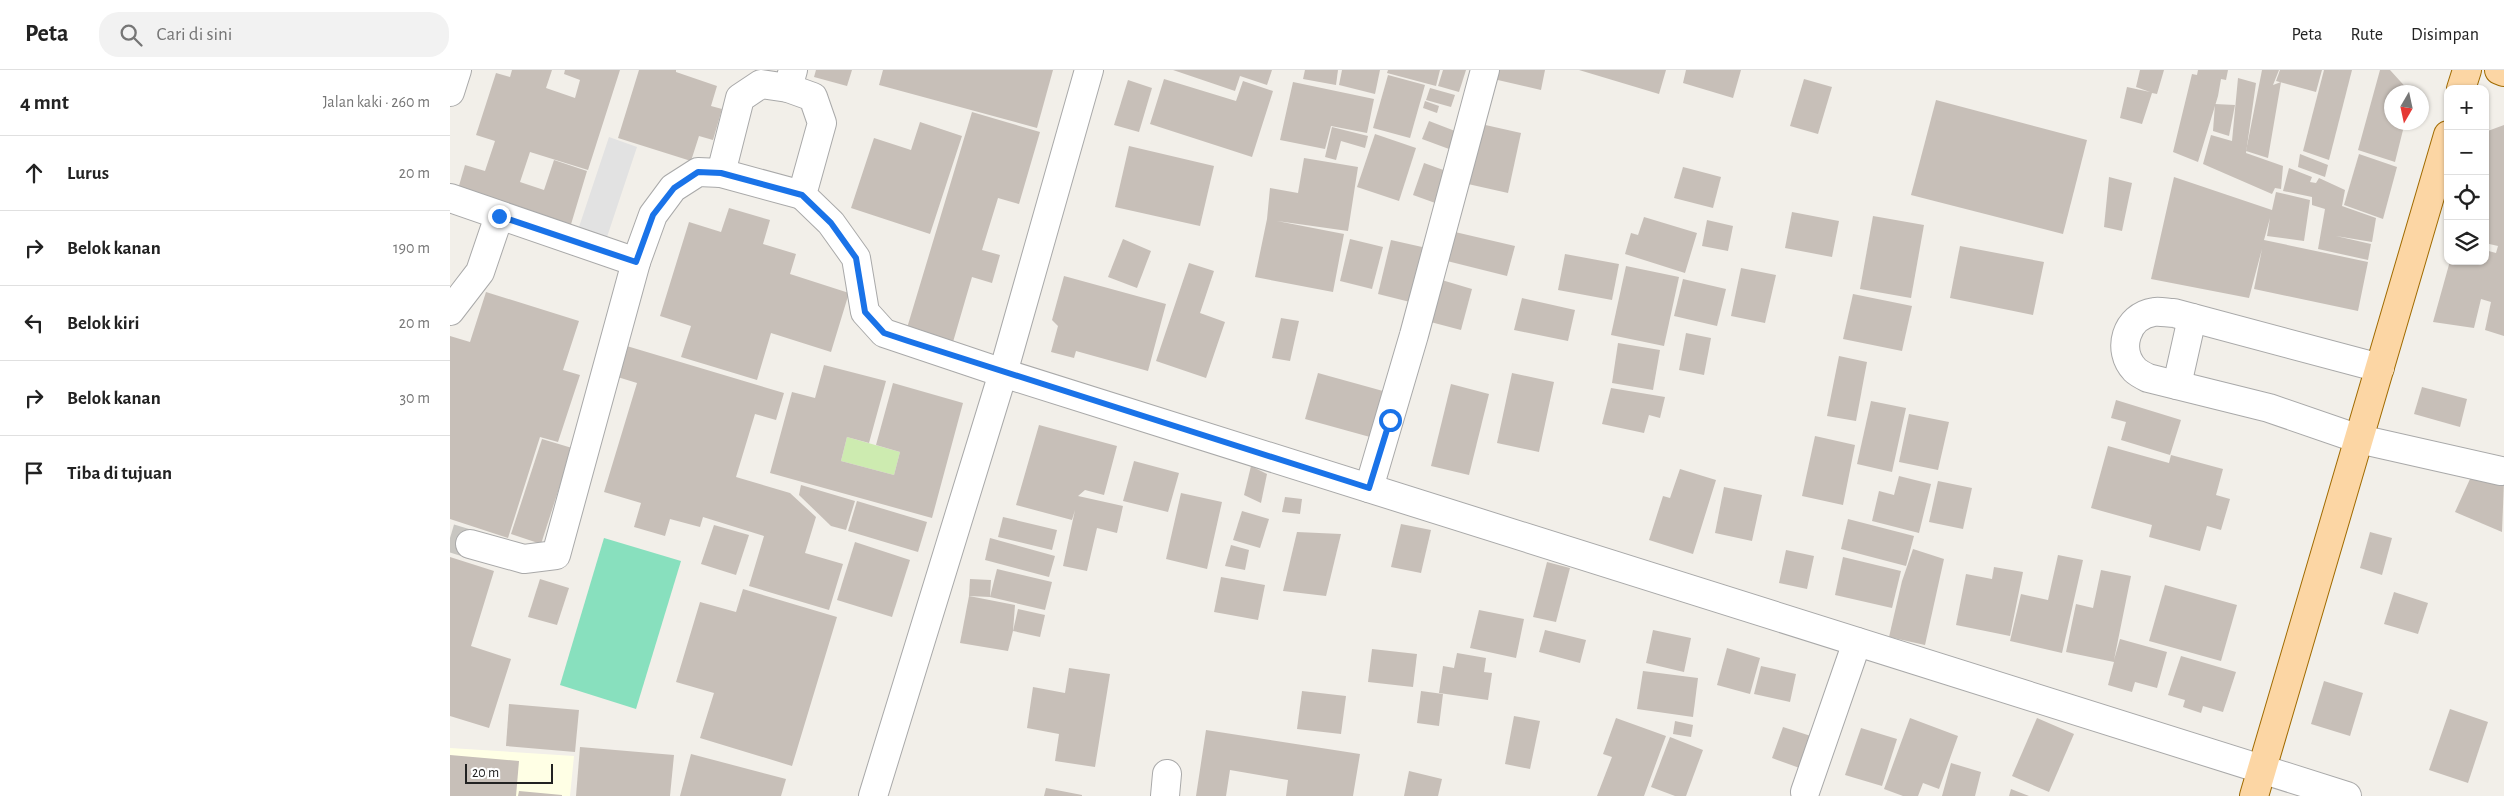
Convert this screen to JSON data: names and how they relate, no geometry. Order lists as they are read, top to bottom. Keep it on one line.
{"scale_bar":"20 m","north":"bottom","page":{"header":"Peta","search":"Cari di sini","nav":["Peta","Rute","Disimpan"],"heading":["4 mnt","Jalan kaki · 260 m"],"map_buttons":["+","−"],"list":[["Lurus","20 m"],["Belok kanan","190 m"],["Belok kiri","20 m"],["Belok kanan","30 m"],"Tiba di tujuan"],"scale":"20 m"}}
